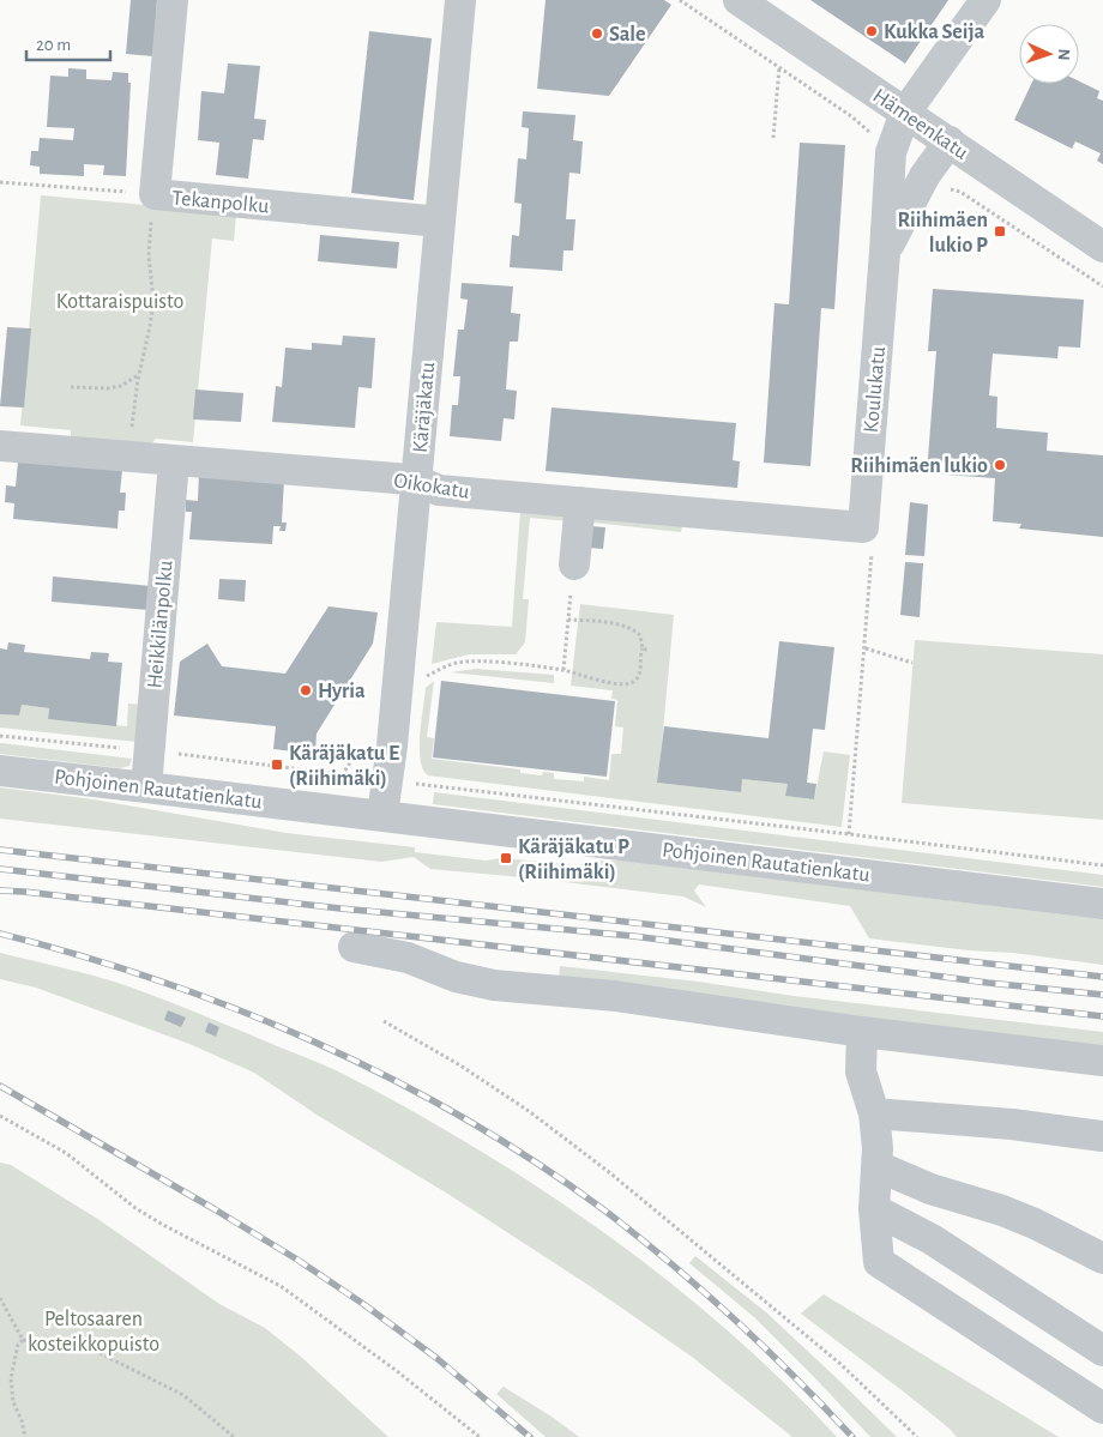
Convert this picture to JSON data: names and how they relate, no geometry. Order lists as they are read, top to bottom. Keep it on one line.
{"streets":{"street":["Hämeenkatu","Tekanpolku","Koulukatu","Käräjäkatu","Oikokatu","Heikkilänpolku","Pohjoinen Rautatienkatu"]},"crossings":[["Hämeenkatu","Koulukatu"],["Tekanpolku","Käräjäkatu"],["Koulukatu","Oikokatu"],["Käräjäkatu","Oikokatu"],["Käräjäkatu","Pohjoinen Rautatienkatu"],["Oikokatu","Heikkilänpolku"],["Heikkilänpolku","Pohjoinen Rautatienkatu"]],"parks":["Kottaraispuisto","Peltosaaren kosteikkopuisto"],"places":{"other":["Kukka Seija","Sale","Riihimäen lukio","Hyria"],"transit":["Riihimäen lukio P","Käräjäkatu E (Riihimäki)","Käräjäkatu P (Riihimäki)"]},"scale_bar":"20 m","north":"right"}
